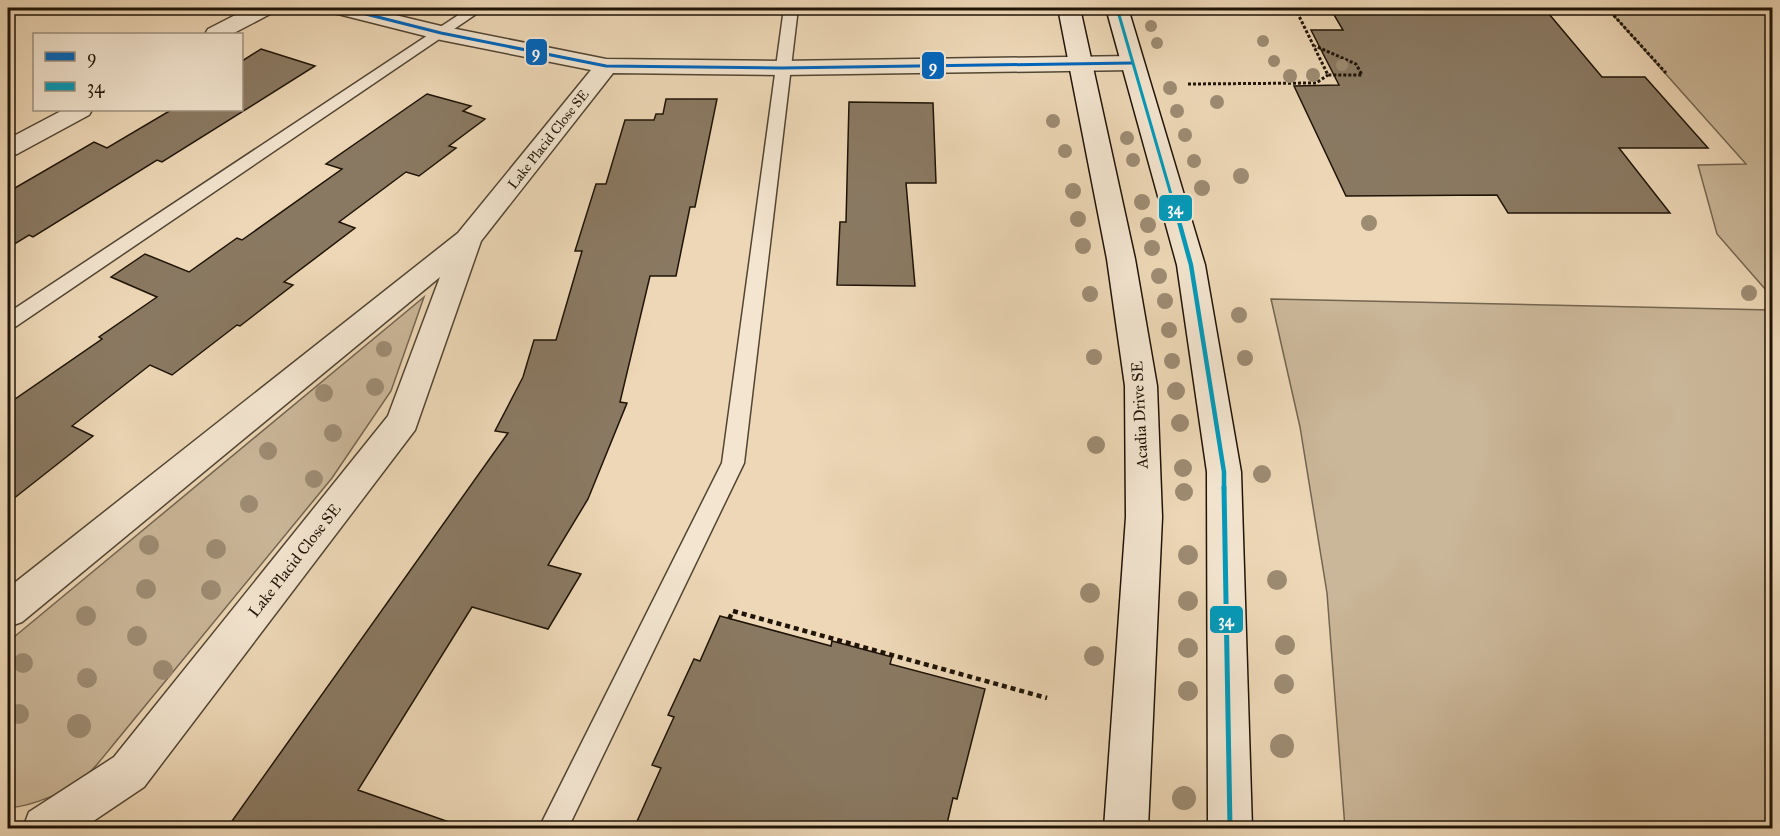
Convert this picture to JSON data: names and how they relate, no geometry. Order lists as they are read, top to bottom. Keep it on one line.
{"streets":{"street":["Lake Placid Close SE","Acadia Drive SE"]},"lines":["transit line 9","transit line 34"],"legend":["9","34"]}
